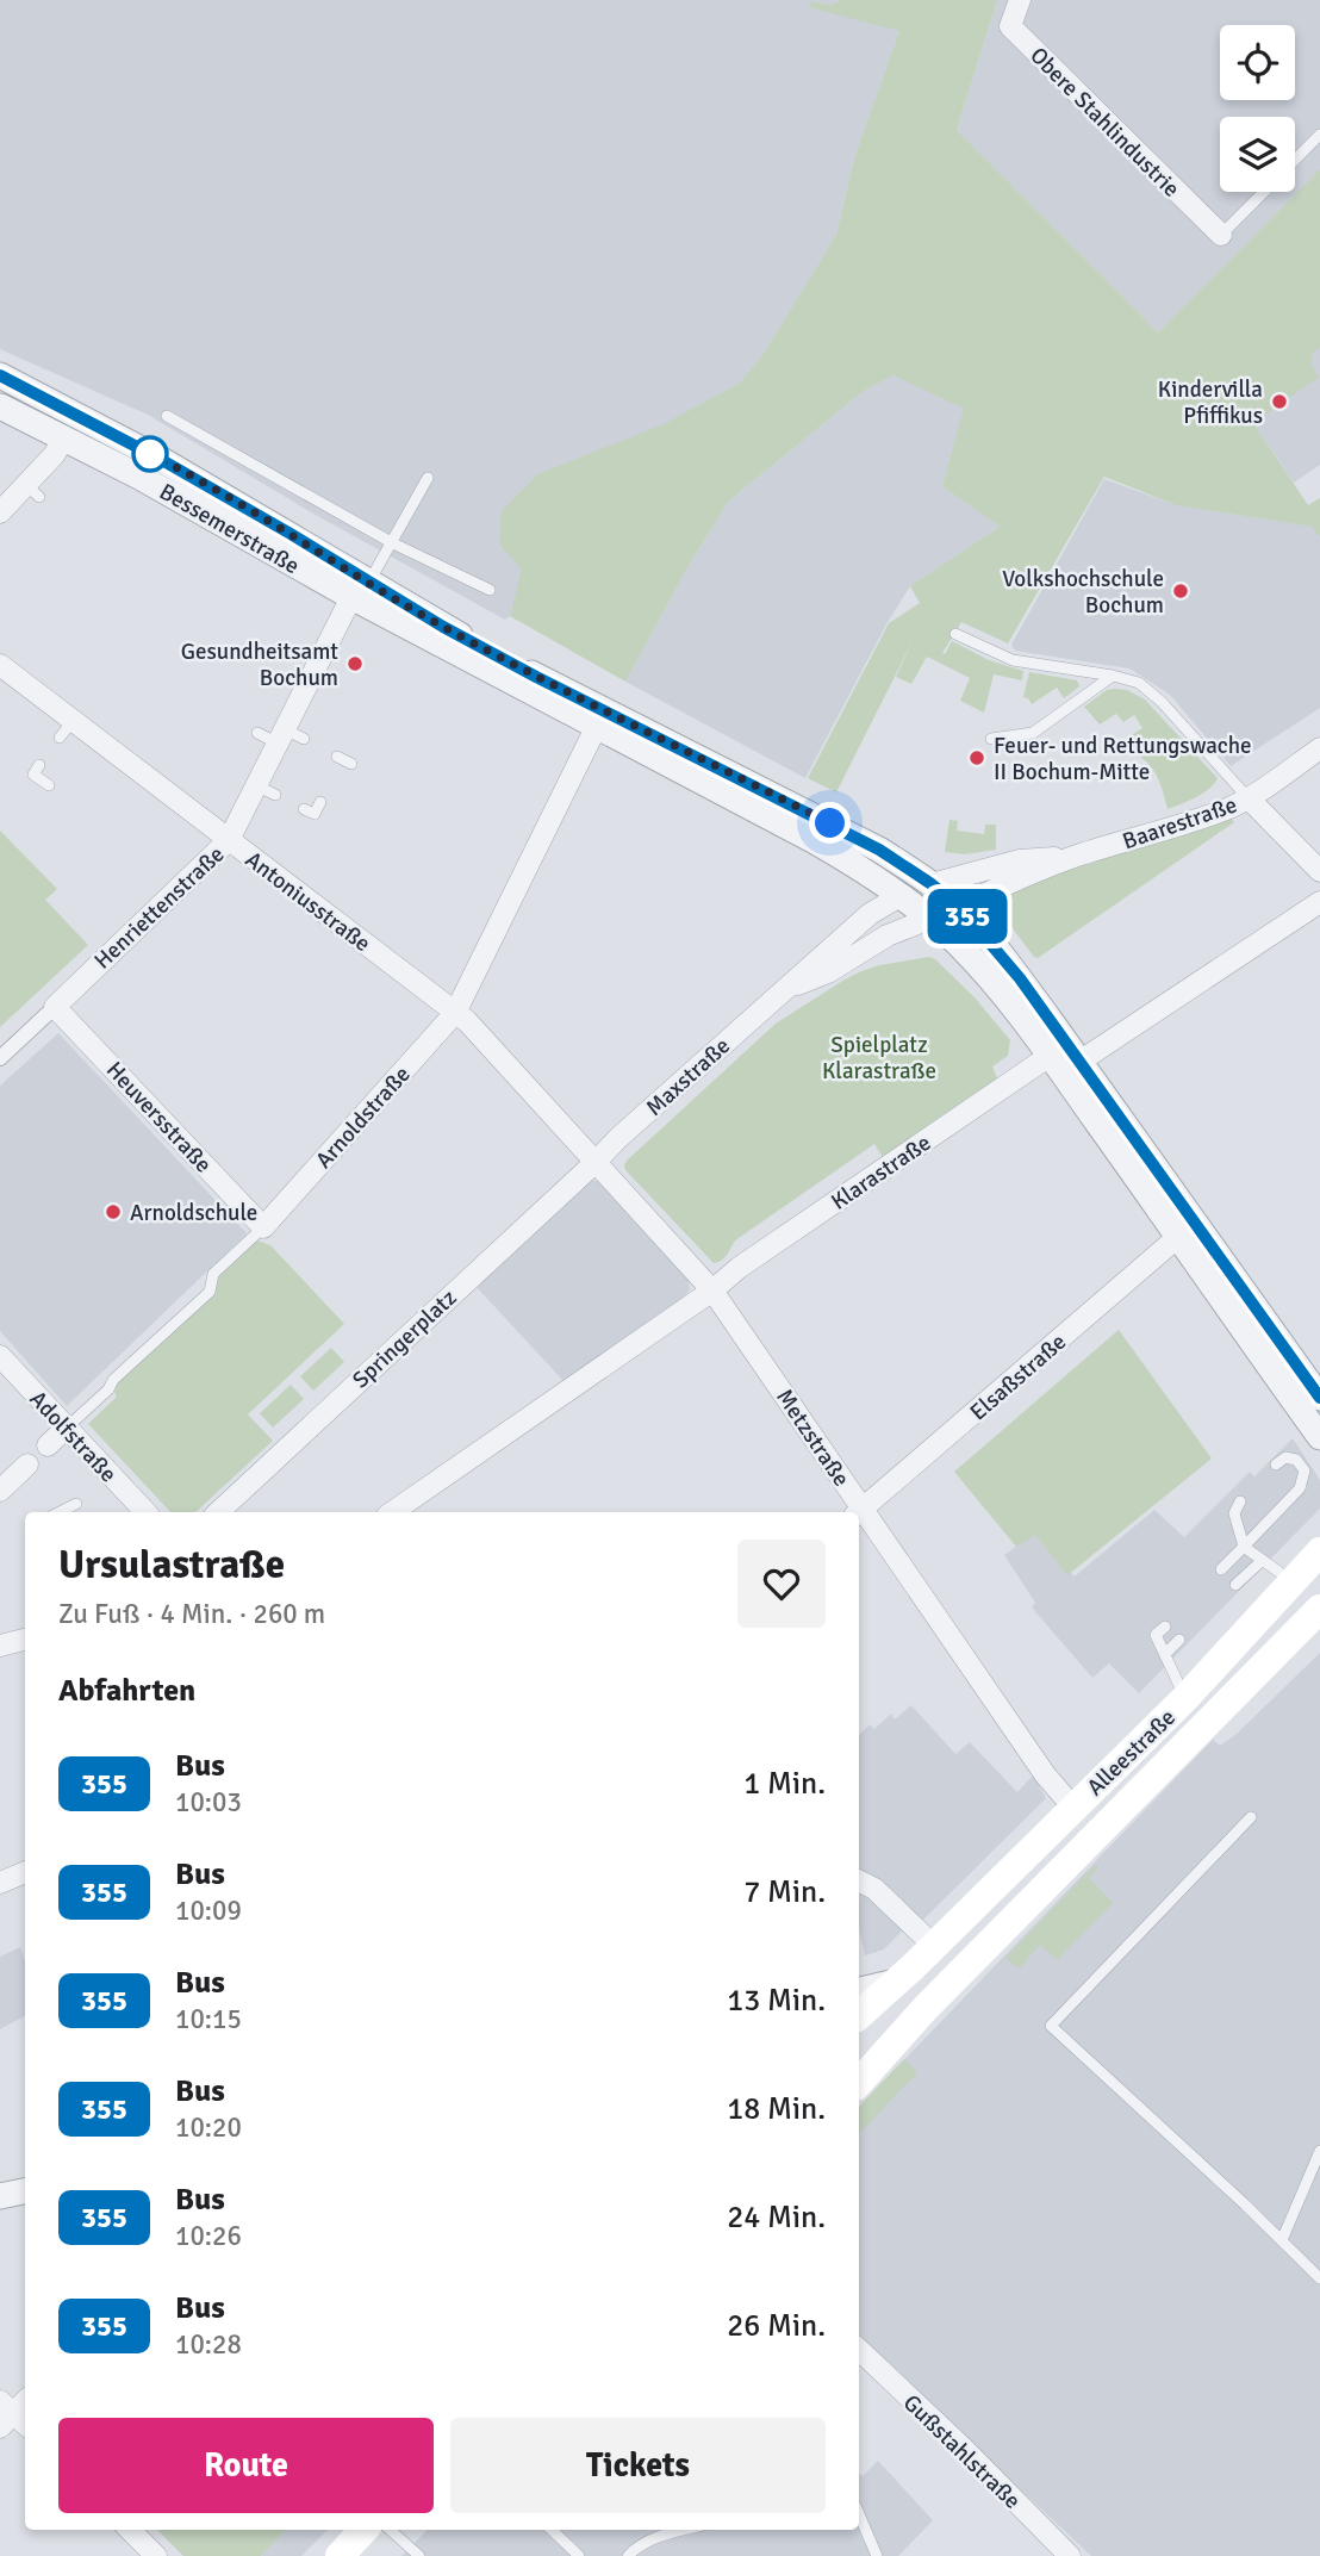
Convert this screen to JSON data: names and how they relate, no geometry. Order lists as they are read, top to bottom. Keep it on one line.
{"streets":{"main road":["Alleestraße"],"street":["Obere Stahlindustrie","Bessemerstraße","Baarestraße","Antoniusstraße","Henriettenstraße","Maxstraße","Heuversstraße","Arnoldstraße","Klarastraße","Springerplatz","Elsaßstraße","Adolfstraße","Metzstraße","Gußstahlstraße"]},"crossings":[["Bessemerstraße","Baarestraße"],["Bessemerstraße","Henriettenstraße"],["Bessemerstraße","Maxstraße"],["Bessemerstraße","Arnoldstraße"],["Bessemerstraße","Klarastraße"],["Bessemerstraße","Elsaßstraße"],["Antoniusstraße","Henriettenstraße"],["Antoniusstraße","Maxstraße"],["Antoniusstraße","Arnoldstraße"],["Antoniusstraße","Springerplatz"],["Antoniusstraße","Metzstraße"],["Henriettenstraße","Heuversstraße"],["Maxstraße","Springerplatz"],["Maxstraße","Metzstraße"],["Heuversstraße","Arnoldstraße"],["Arnoldstraße","Adolfstraße"],["Klarastraße","Metzstraße"],["Springerplatz","Metzstraße"],["Elsaßstraße","Metzstraße"],["Metzstraße","Alleestraße"]],"parks":["Spielplatz Klarastraße"],"places":["Kindervilla Pfiffikus","Volkshochschule Bochum","Gesundheitsamt Bochum","Feuer- und Rettungswache II Bochum-Mitte","Arnoldschule"],"lines":["bus line 355"],"page":{"on_map":"355","heading":[["Ursulastraße","Zu Fuß · 4 Min. · 260 m"],"Abfahrten"],"list":[{"mark":"355","name":"Bus","note":"10:03","value":"1 Min."},{"mark":"355","name":"Bus","note":"10:09","value":"7 Min."},{"mark":"355","name":"Bus","note":"10:15","value":"13 Min."},{"mark":"355","name":"Bus","note":"10:20","value":"18 Min."},{"mark":"355","name":"Bus","note":"10:26","value":"24 Min."},{"mark":"355","name":"Bus","note":"10:28","value":"26 Min."}],"buttons":["Route","Tickets"]}}
